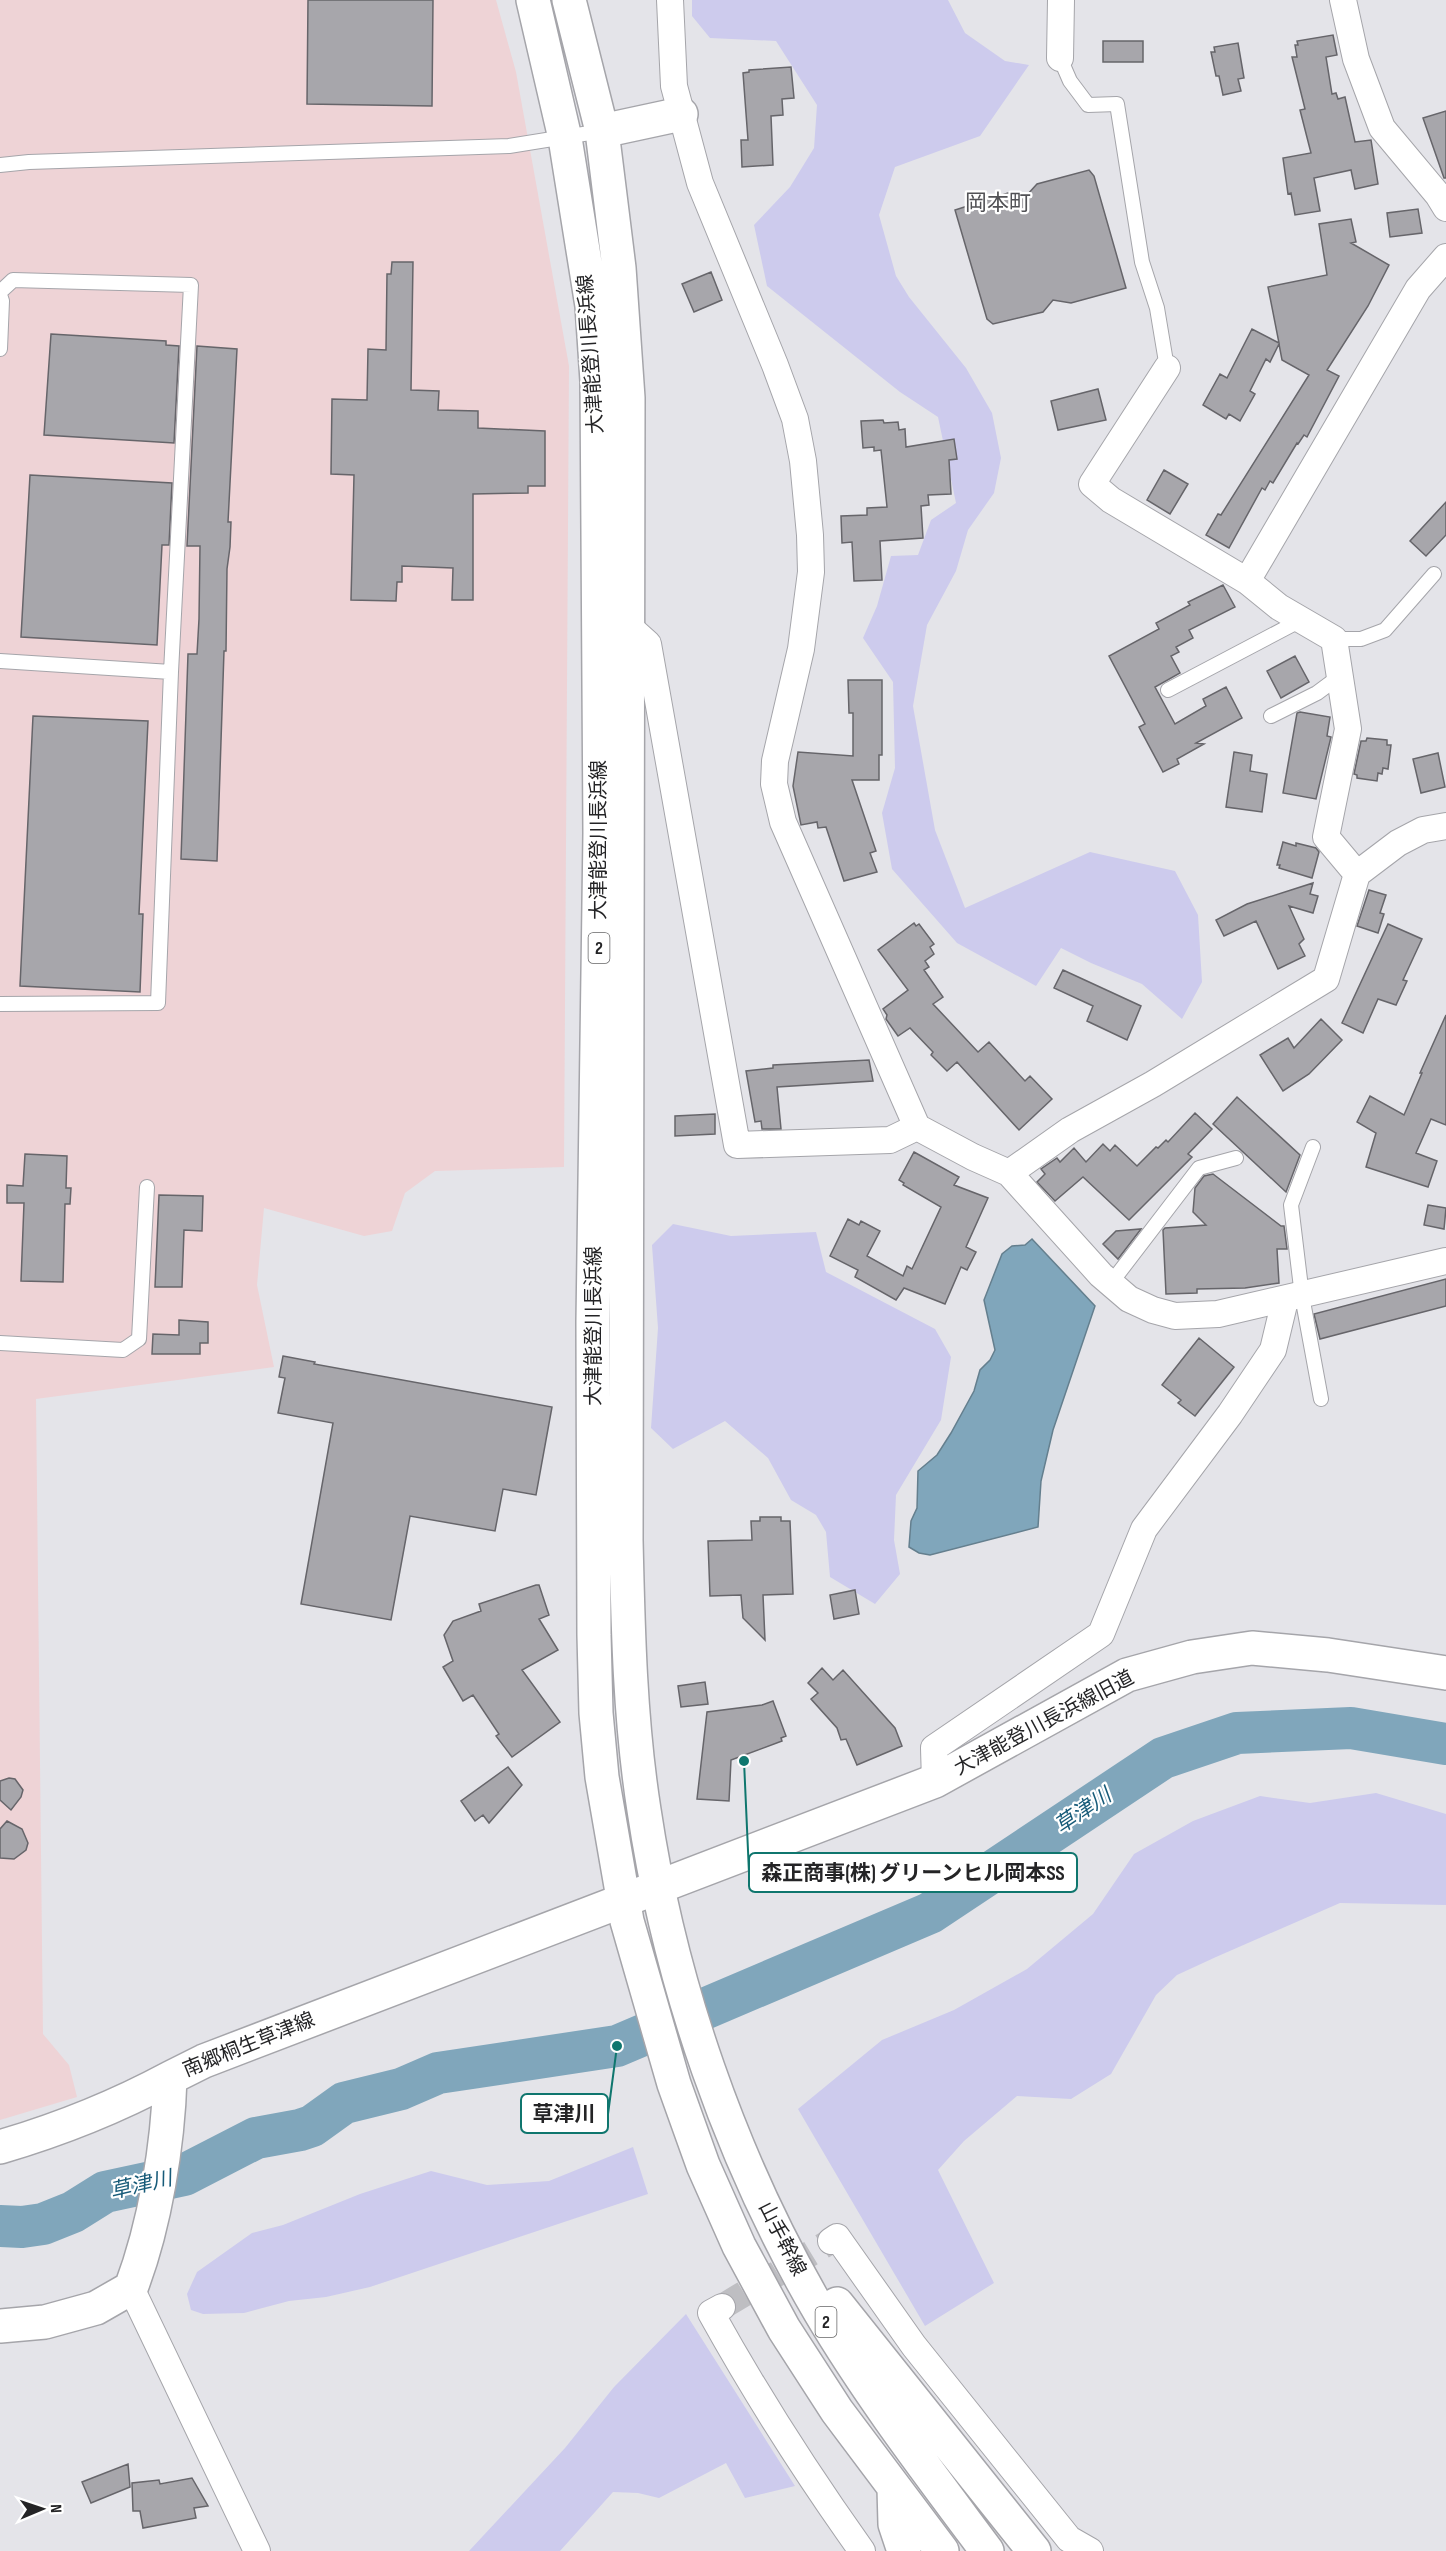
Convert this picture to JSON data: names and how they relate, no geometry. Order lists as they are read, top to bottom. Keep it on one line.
{"streets":{"main road":["大津能登川長浜線","2","大津能登川長浜線旧道","南郷桐生草津線","山手幹線"]},"crossings":[["大津能登川長浜線","大津能登川長浜線旧道"],["大津能登川長浜線","南郷桐生草津線"],["大津能登川長浜線","山手幹線"],["大津能登川長浜線旧道","南郷桐生草津線"],["大津能登川長浜線旧道","山手幹線"],["南郷桐生草津線","山手幹線"]],"districts":["岡本町"],"water":["草津川"],"places":["森正商事(株) グリーンヒル岡本SS","草津川"],"north":"right"}
